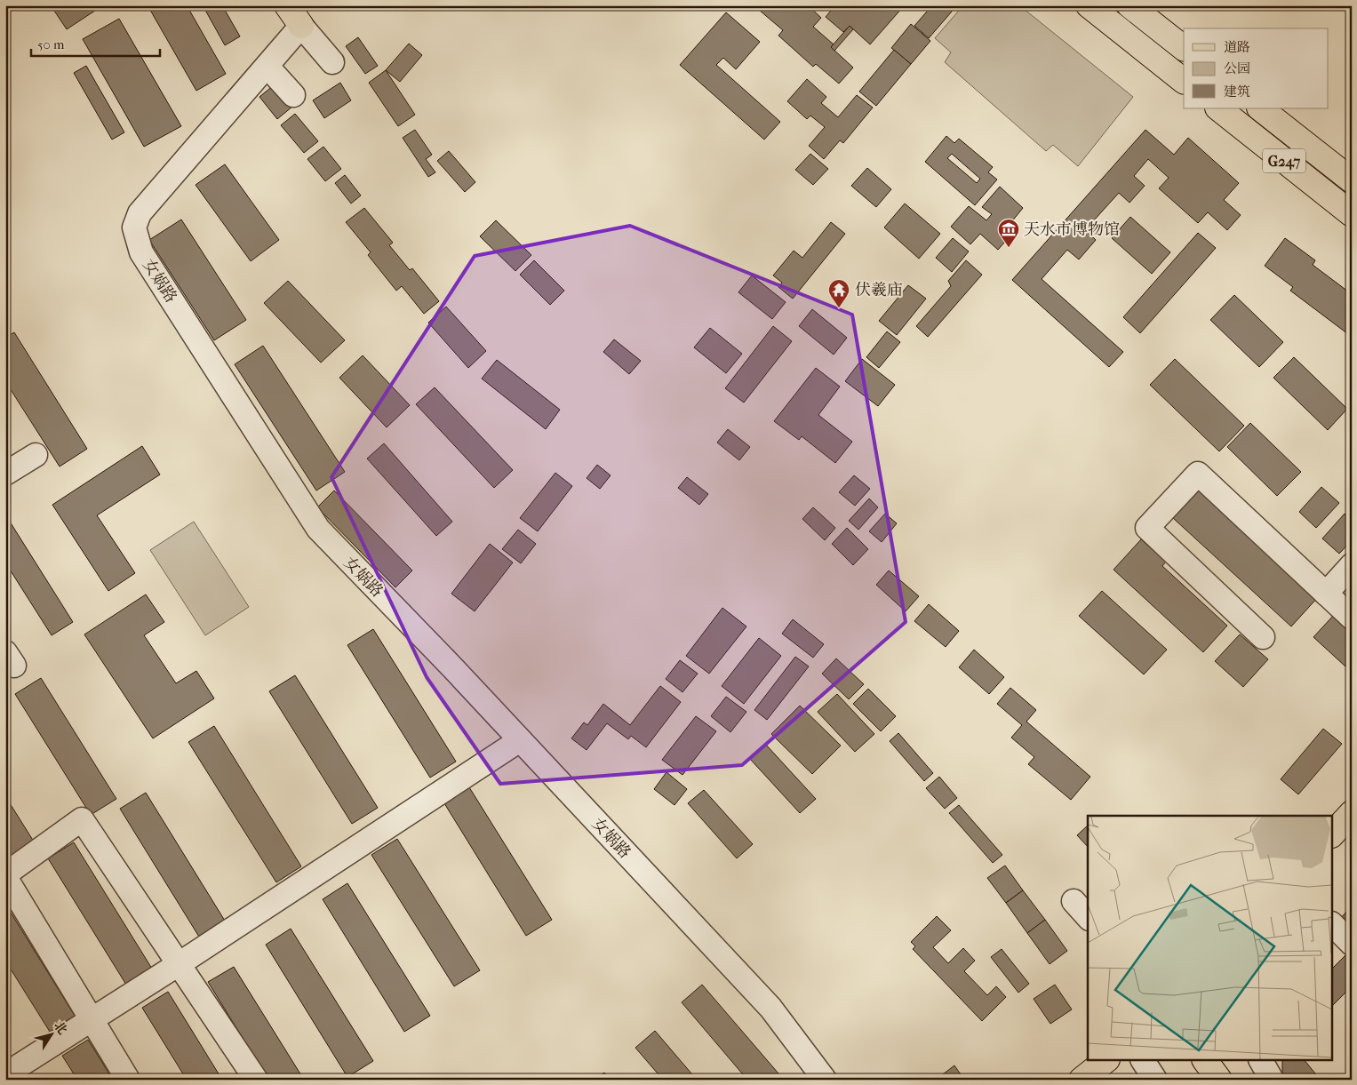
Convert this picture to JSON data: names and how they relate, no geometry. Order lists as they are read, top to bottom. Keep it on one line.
{"streets":{"main road":["G247"],"street":["女娲路"]},"places":{"museum":["天水市博物馆"],"temple":["伏羲庙"]},"legend":["道路","公园","建筑"],"scale_bar":"50 m","north":"top right"}
